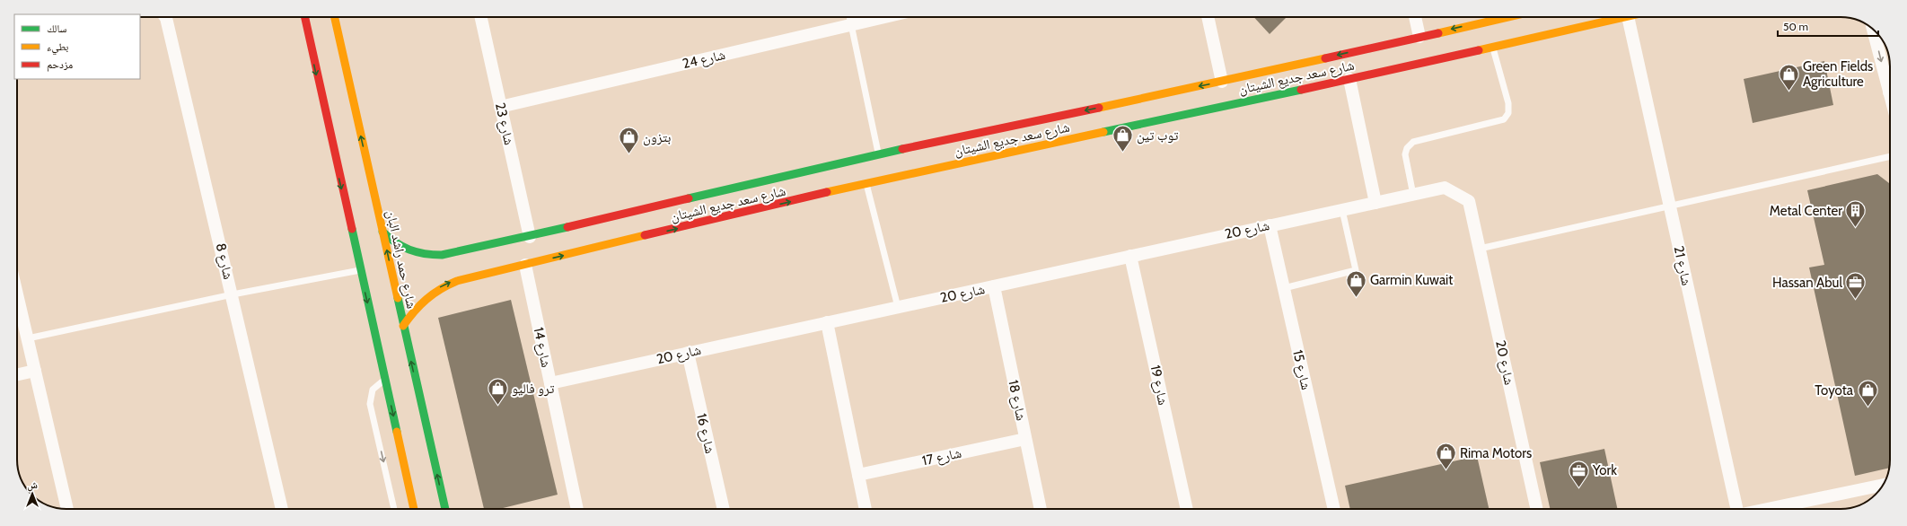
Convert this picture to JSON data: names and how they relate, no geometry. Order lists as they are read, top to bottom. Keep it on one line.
{"streets":{"street":["شارع 24","شارع سعد جديع الشيتان","شارع 23","شارع 20","شارع حمد راشد البان","شارع 8","شارع 21","شارع 14","شارع 15","شارع 19","شارع 18","شارع 16","شارع 17"]},"crossings":[["شارع 24","شارع 23"],["شارع سعد جديع الشيتان","شارع 23"],["شارع سعد جديع الشيتان","شارع حمد راشد البان"],["شارع سعد جديع الشيتان","شارع 14"],["شارع 20","شارع 14"],["شارع 20","شارع 15"],["شارع 20","شارع 19"],["شارع 20","شارع 18"],["شارع 20","شارع 16"],["شارع 18","شارع 17"]],"places":{"shop":["Green Fields Agriculture","توب تين","بتزون","Garmin Kuwait","ترو فاليو","Toyota","Rima Motors"],"building":["Metal Center"],"office":["Hassan Abul","York"]},"legend":["سالك","بطيء","مزدحم"],"scale_bar":"50 m","north":"top"}
